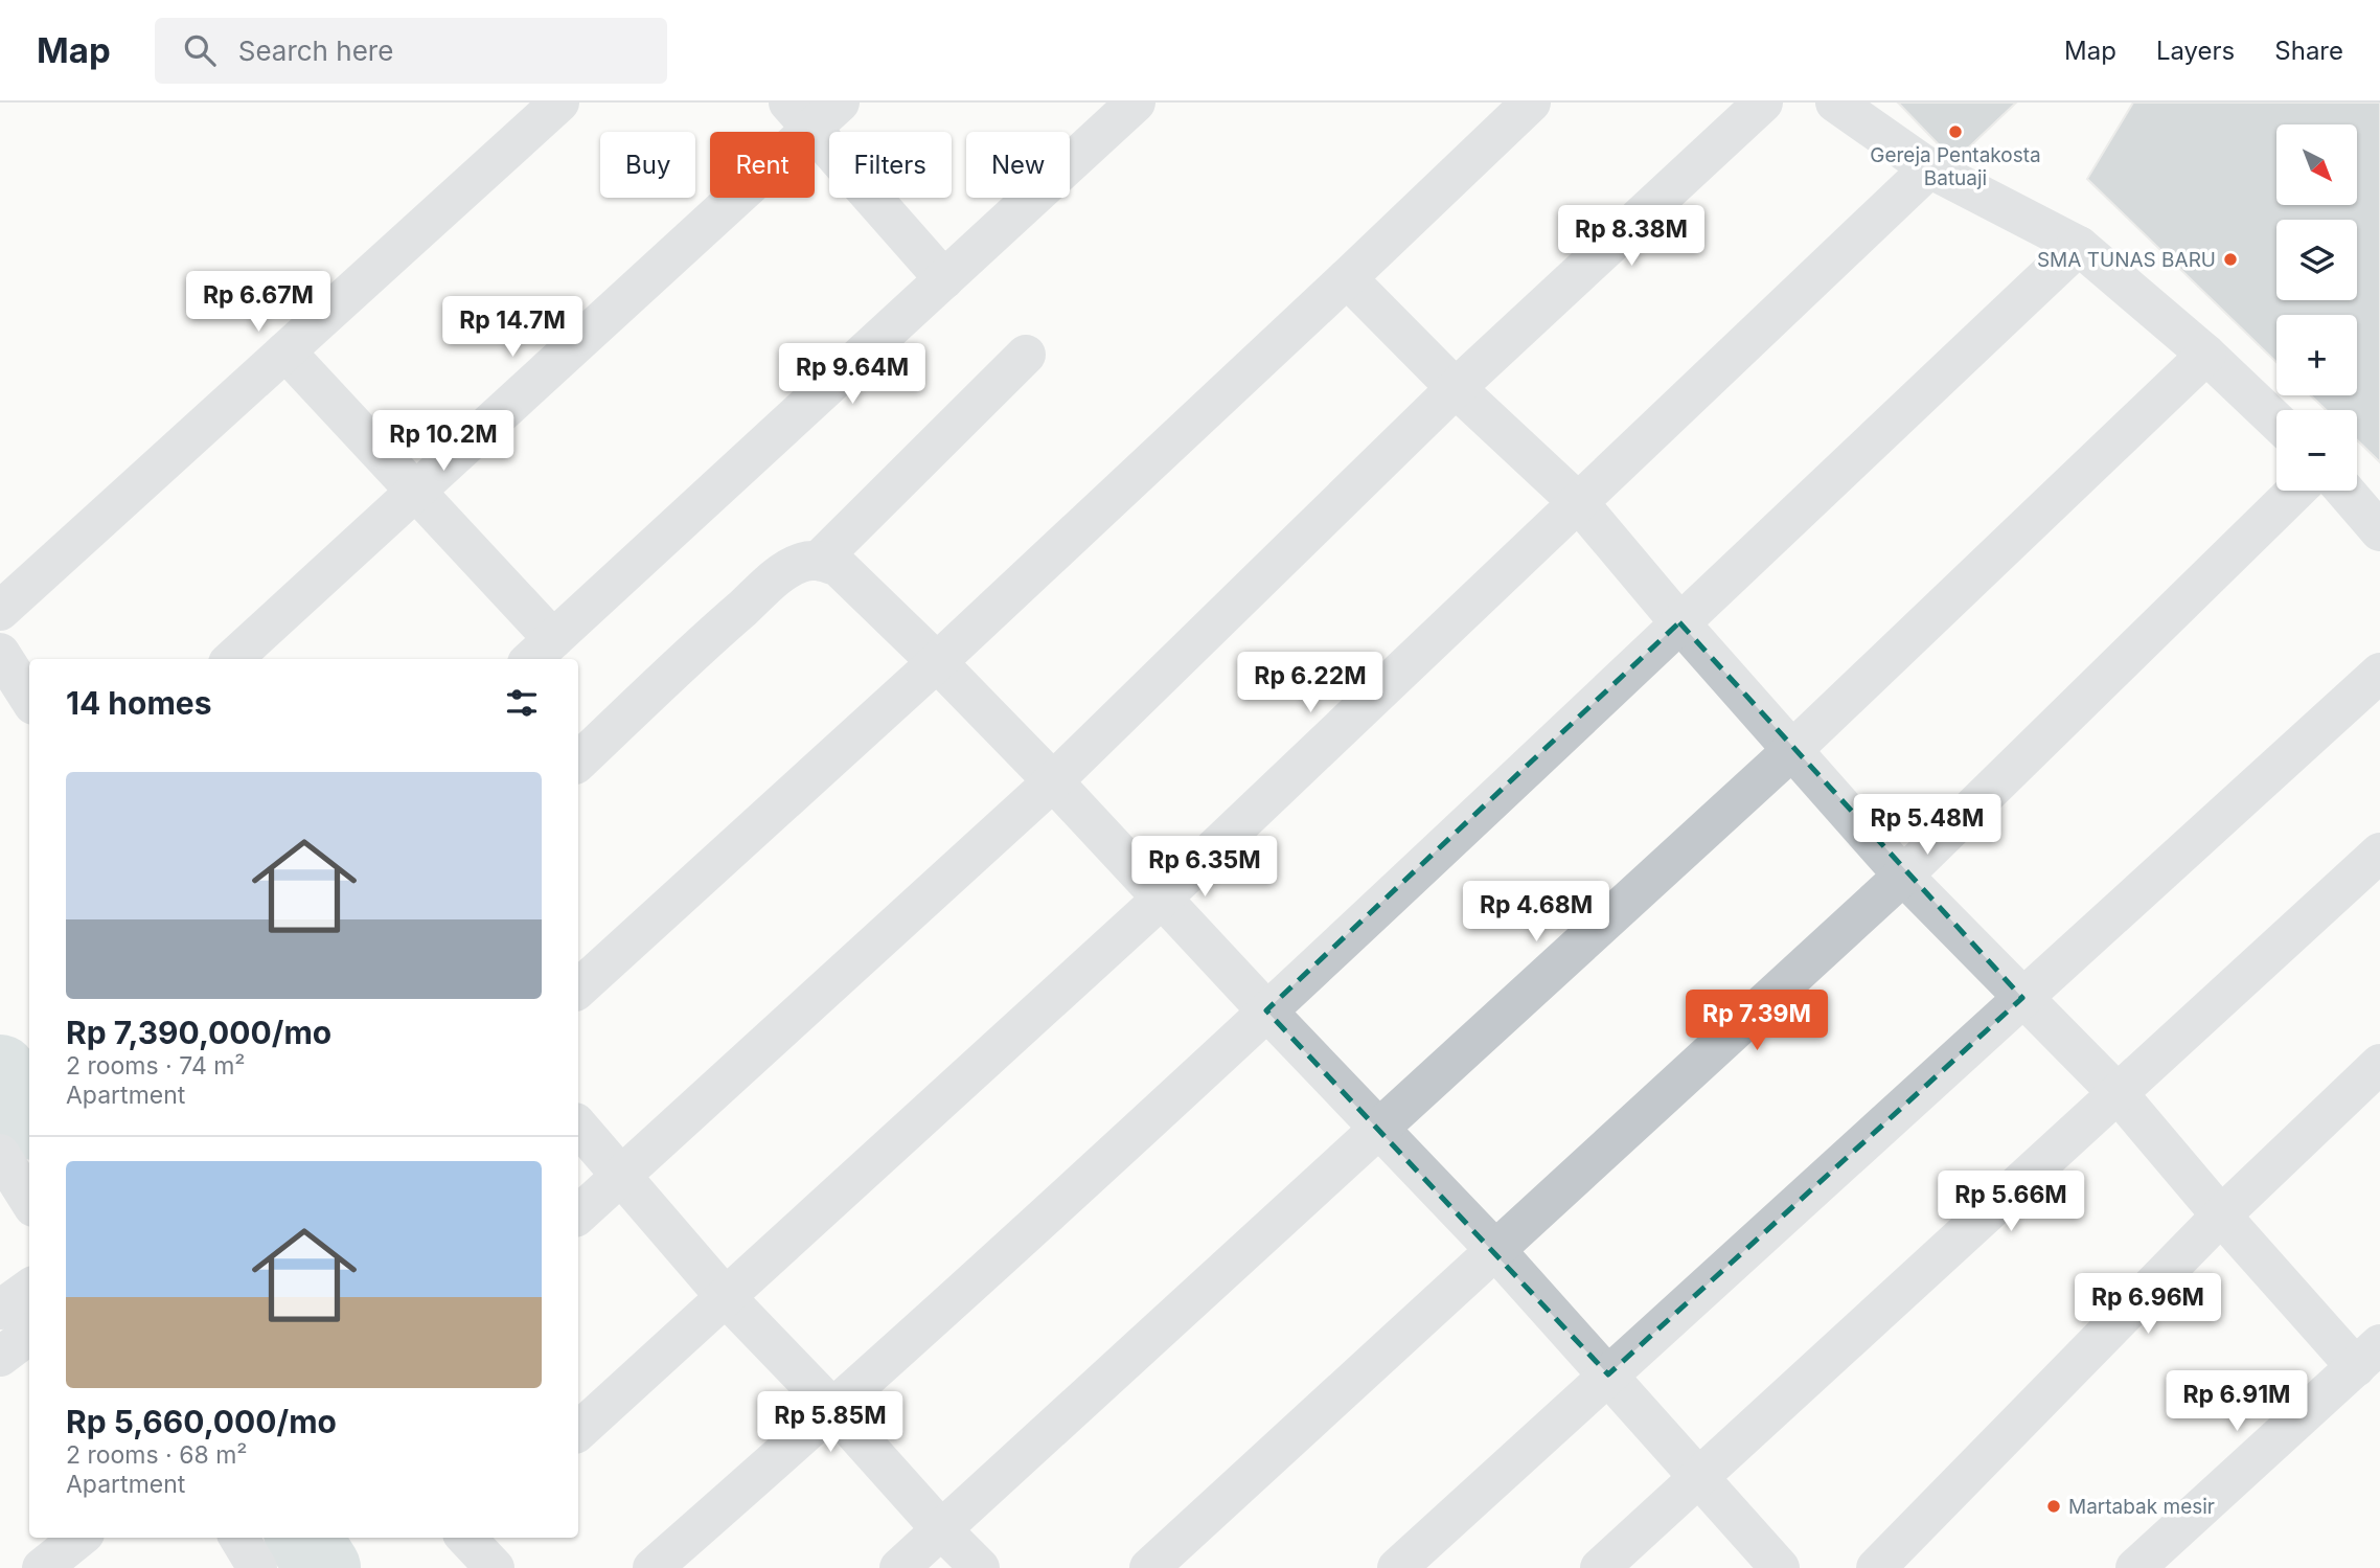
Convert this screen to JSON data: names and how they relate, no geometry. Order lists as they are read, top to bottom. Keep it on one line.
{"places":["Gereja Pentakosta Batuaji","SMA TUNAS BARU","Martabak mesir"],"north":"bottom right","page":{"header":"Map","search":"Search here","nav":["Map","Layers","Share"],"map_buttons":["+","−"],"chip":["Buy","Rent","Filters","New"],"price":["Rp 8.38M","Rp 6.67M","Rp 14.7M","Rp 9.64M","Rp 10.2M","Rp 6.22M","Rp 5.48M","Rp 6.35M","Rp 4.68M","Rp 7.39M","Rp 5.66M","Rp 6.96M","Rp 6.91M","Rp 5.85M"],"heading":"14 homes","list":[{"name":"Rp 7,390,000/mo","note":"2 rooms · 74 m² · Apartment"},{"name":"Rp 5,660,000/mo","note":"2 rooms · 68 m² · Apartment"}]}}
